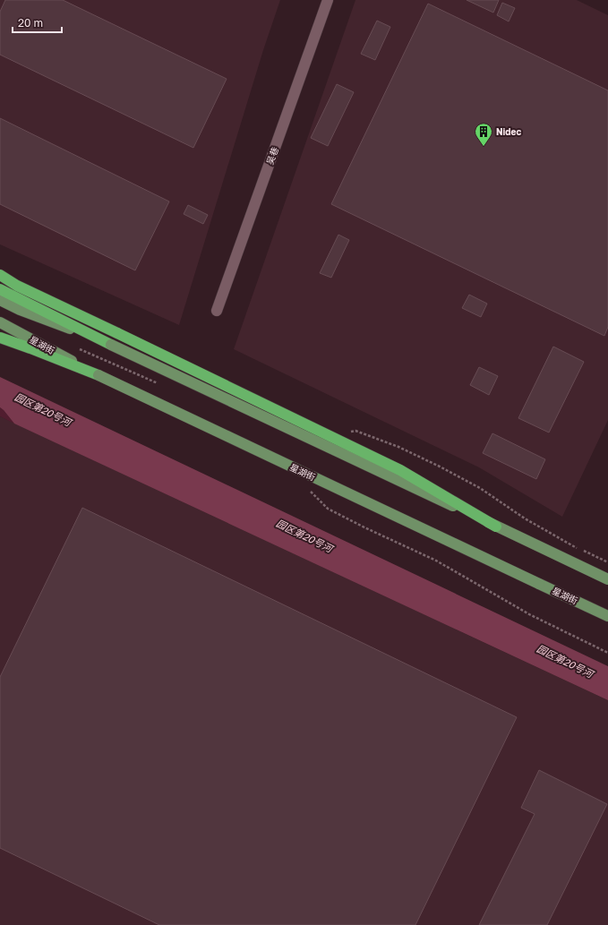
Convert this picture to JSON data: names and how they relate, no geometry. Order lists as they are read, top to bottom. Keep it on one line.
{"streets":{"main road":["星湖街"],"street":["吴巷"]},"water":["园区第20号河"],"places":{"building":["Nidec"]},"scale_bar":"20 m"}
